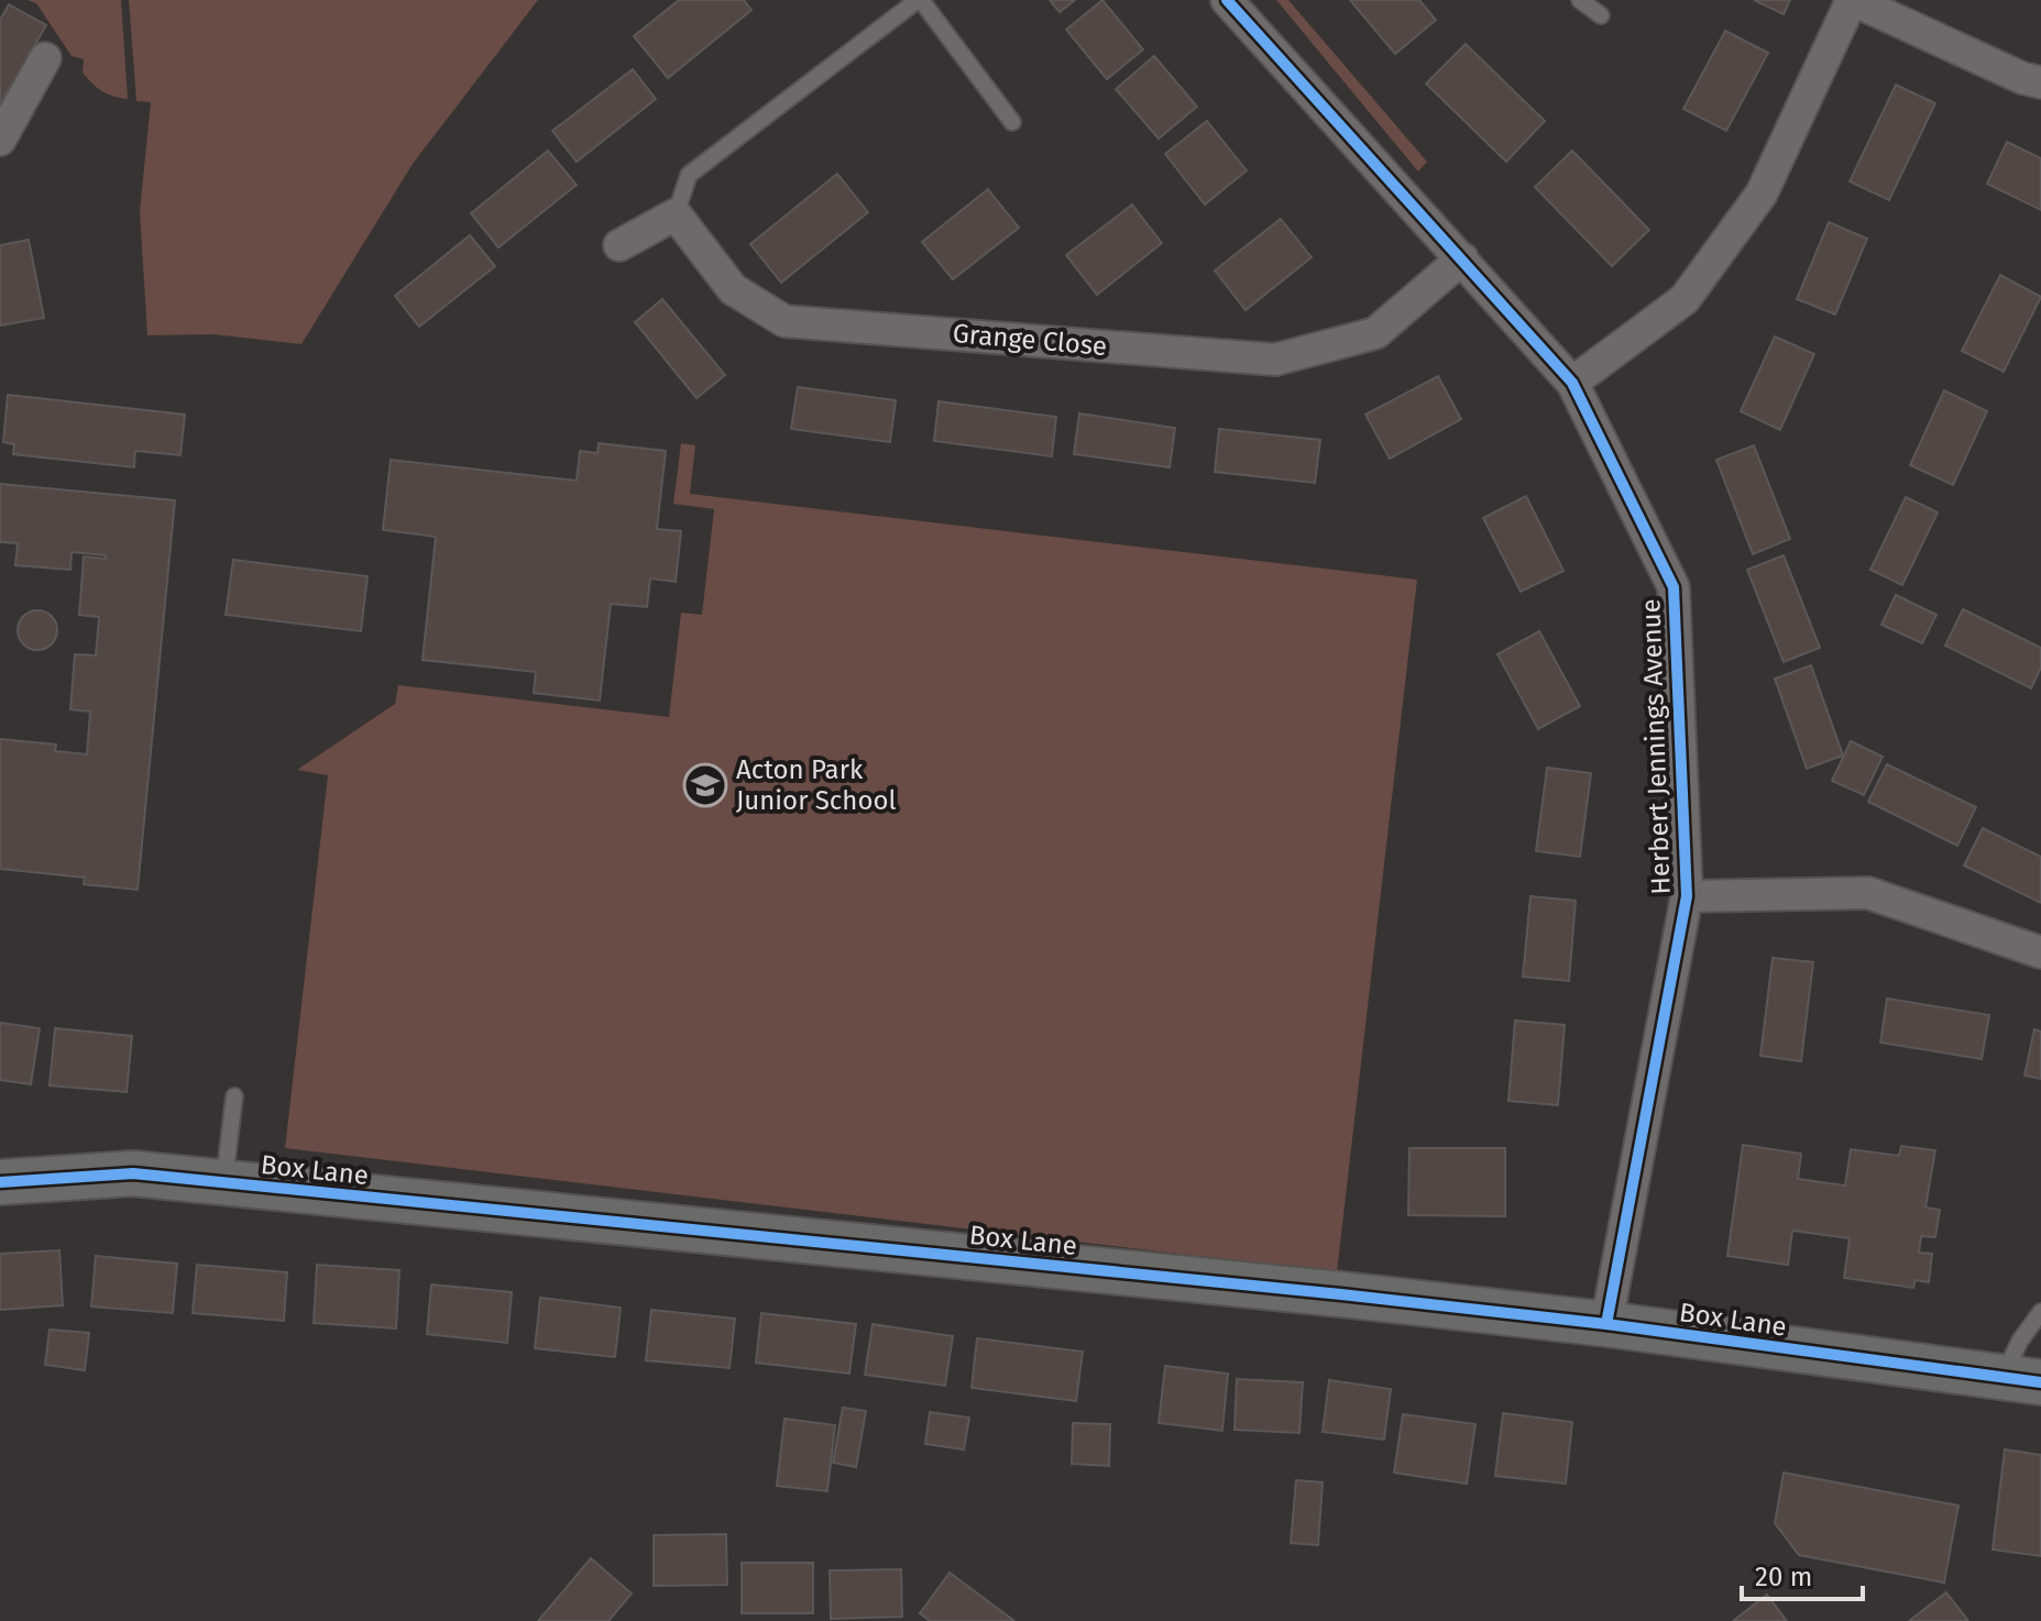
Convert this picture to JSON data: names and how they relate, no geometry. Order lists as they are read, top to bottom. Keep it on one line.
{"streets":{"street":["Grange Close","Herbert Jennings Avenue","Box Lane"]},"crossings":[["Grange Close","Herbert Jennings Avenue"],["Herbert Jennings Avenue","Box Lane"]],"places":{"school or university":["Acton Park Junior School"]},"scale_bar":"20 m"}
